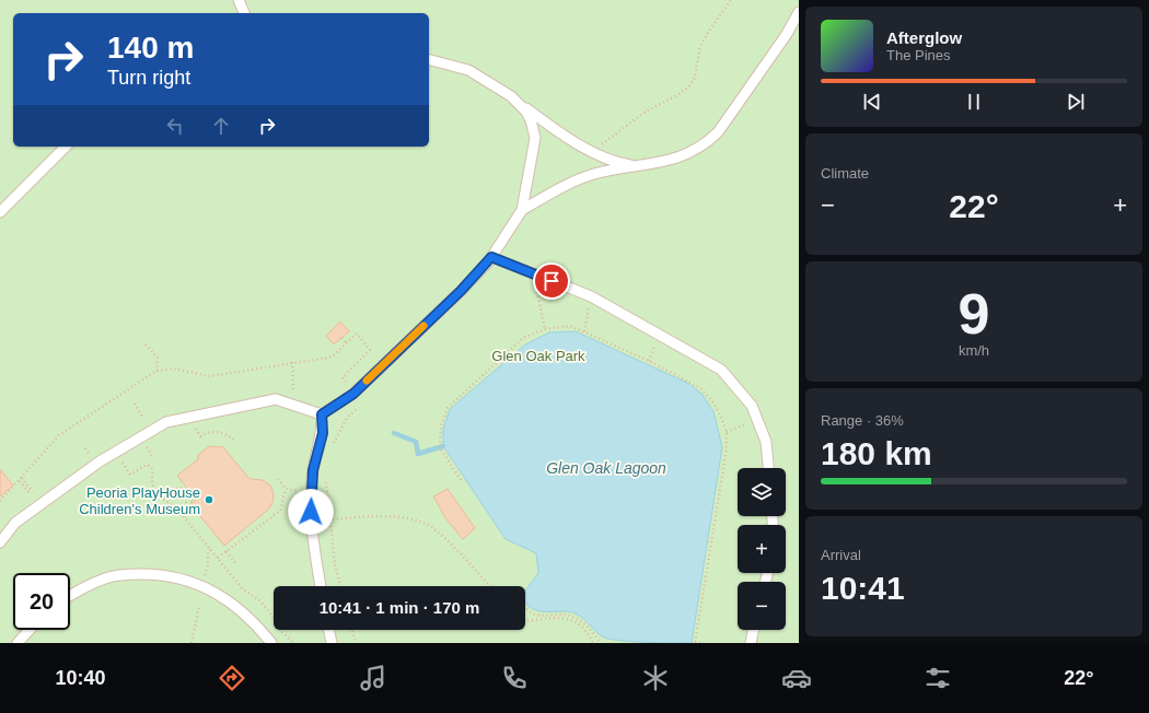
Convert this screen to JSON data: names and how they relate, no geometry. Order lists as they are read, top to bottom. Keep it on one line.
{"water":["Glen Oak Lagoon"],"parks":["Glen Oak Park"],"places":["Peoria PlayHouse Children's Museum"],"page":{"turn":["140 m","Turn right"],"song":["Afterglow","The Pines"],"tile":["Climate",["9","km/h"],["Range · 36%","180 km"],["Arrival","10:41"]],"heat":["−","22°","+"],"map_buttons":["+","−"],"limit":"20","trip":"10:41 · 1 min · 170 m","tabs":["10:40","22°"]}}
